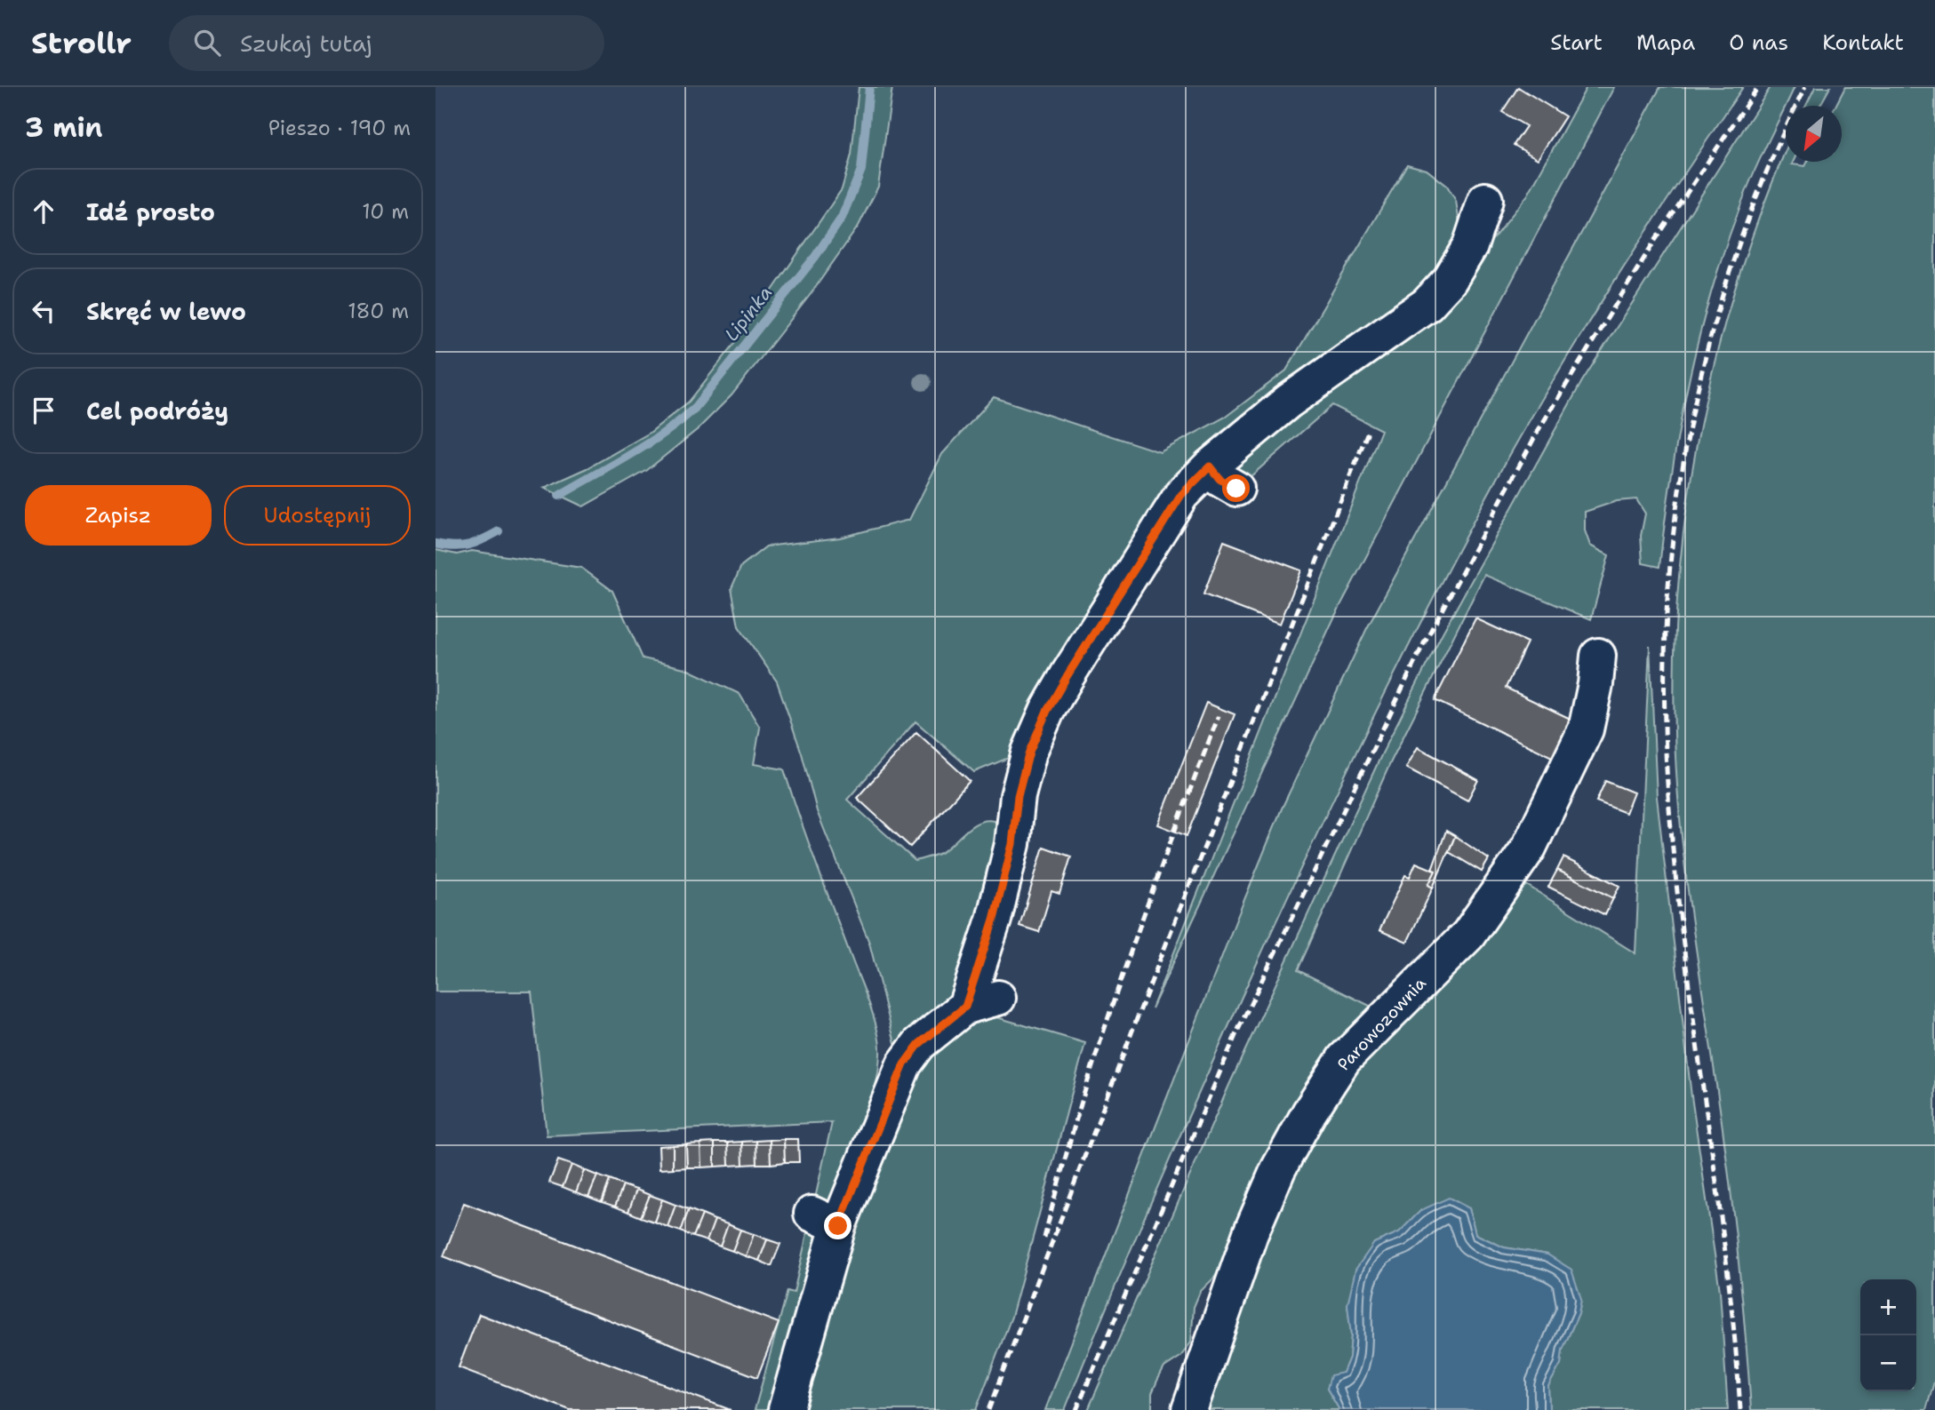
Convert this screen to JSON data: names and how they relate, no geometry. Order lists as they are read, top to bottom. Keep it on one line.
{"streets":{"lane":["Parowozownia"]},"water":["Lipinka"],"north":"bottom left","page":{"header":"Strollr","search":"Szukaj tutaj","nav":["Start","Mapa","O nas","Kontakt"],"heading":["3 min","Pieszo · 190 m"],"list":[["Idź prosto","10 m"],["Skręć w lewo","180 m"],"Cel podróży"],"buttons":["Zapisz","Udostępnij"],"map_buttons":["+","−"]}}
